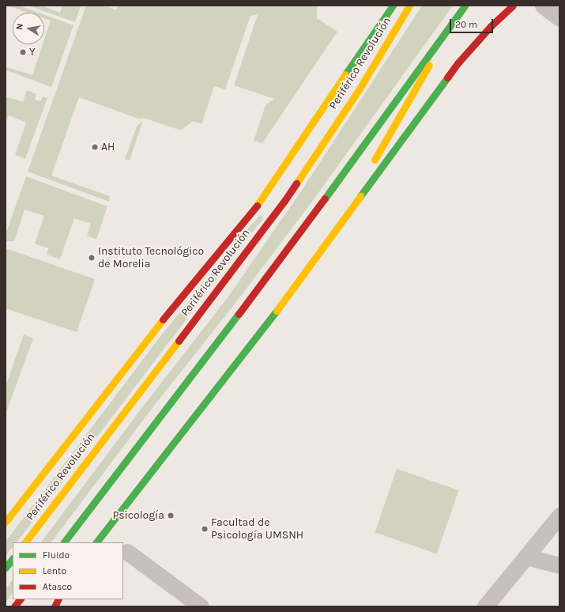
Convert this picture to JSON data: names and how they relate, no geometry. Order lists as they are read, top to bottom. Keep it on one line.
{"streets":{"main road":["Periférico Revolución"]},"places":["Y","AH","Instituto Tecnológico de Morelia","Psicología","Facultad de Psicología UMSNH"],"legend":["Fluido","Lento","Atasco"],"scale_bar":"20 m","north":"left"}
